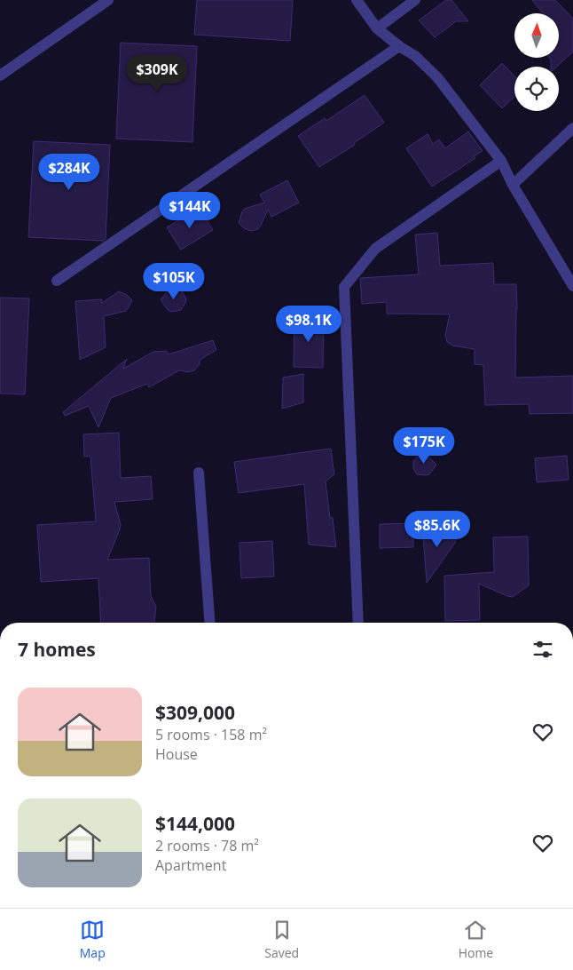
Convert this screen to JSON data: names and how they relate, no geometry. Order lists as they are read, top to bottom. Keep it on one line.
{"north":"top","page":{"price":["$309K","$284K","$144K","$105K","$98.1K","$175K","$85.6K"],"heading":"7 homes","list":[{"name":"$309,000","note":"5 rooms · 158 m² · House"},{"name":"$144,000","note":"2 rooms · 78 m² · Apartment"}],"tabs":["Map","Saved","Home"]}}
